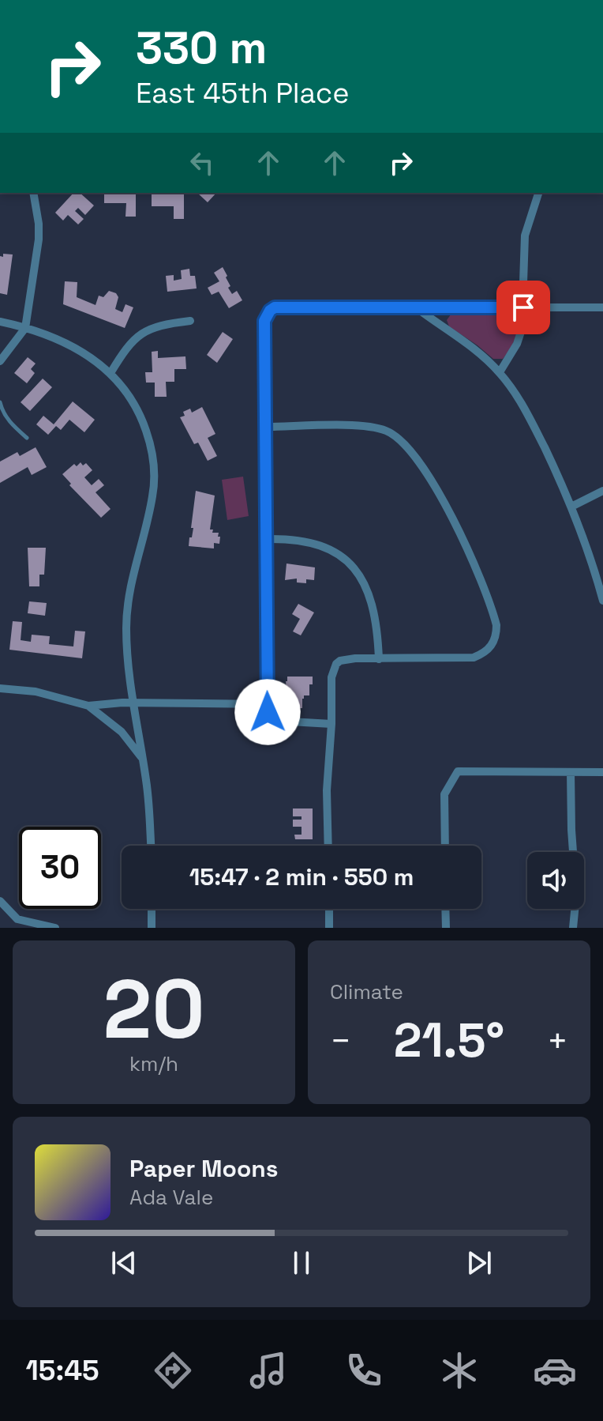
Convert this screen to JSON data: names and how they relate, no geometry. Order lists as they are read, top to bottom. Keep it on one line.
{"page":{"turn":["330 m","East 45th Place"],"limit":"30","trip":"15:47 · 2 min · 550 m","tile":[["20","km/h"],"Climate"],"heat":["−","21.5°","+"],"song":["Paper Moons","Ada Vale"],"tabs":"15:45"}}
